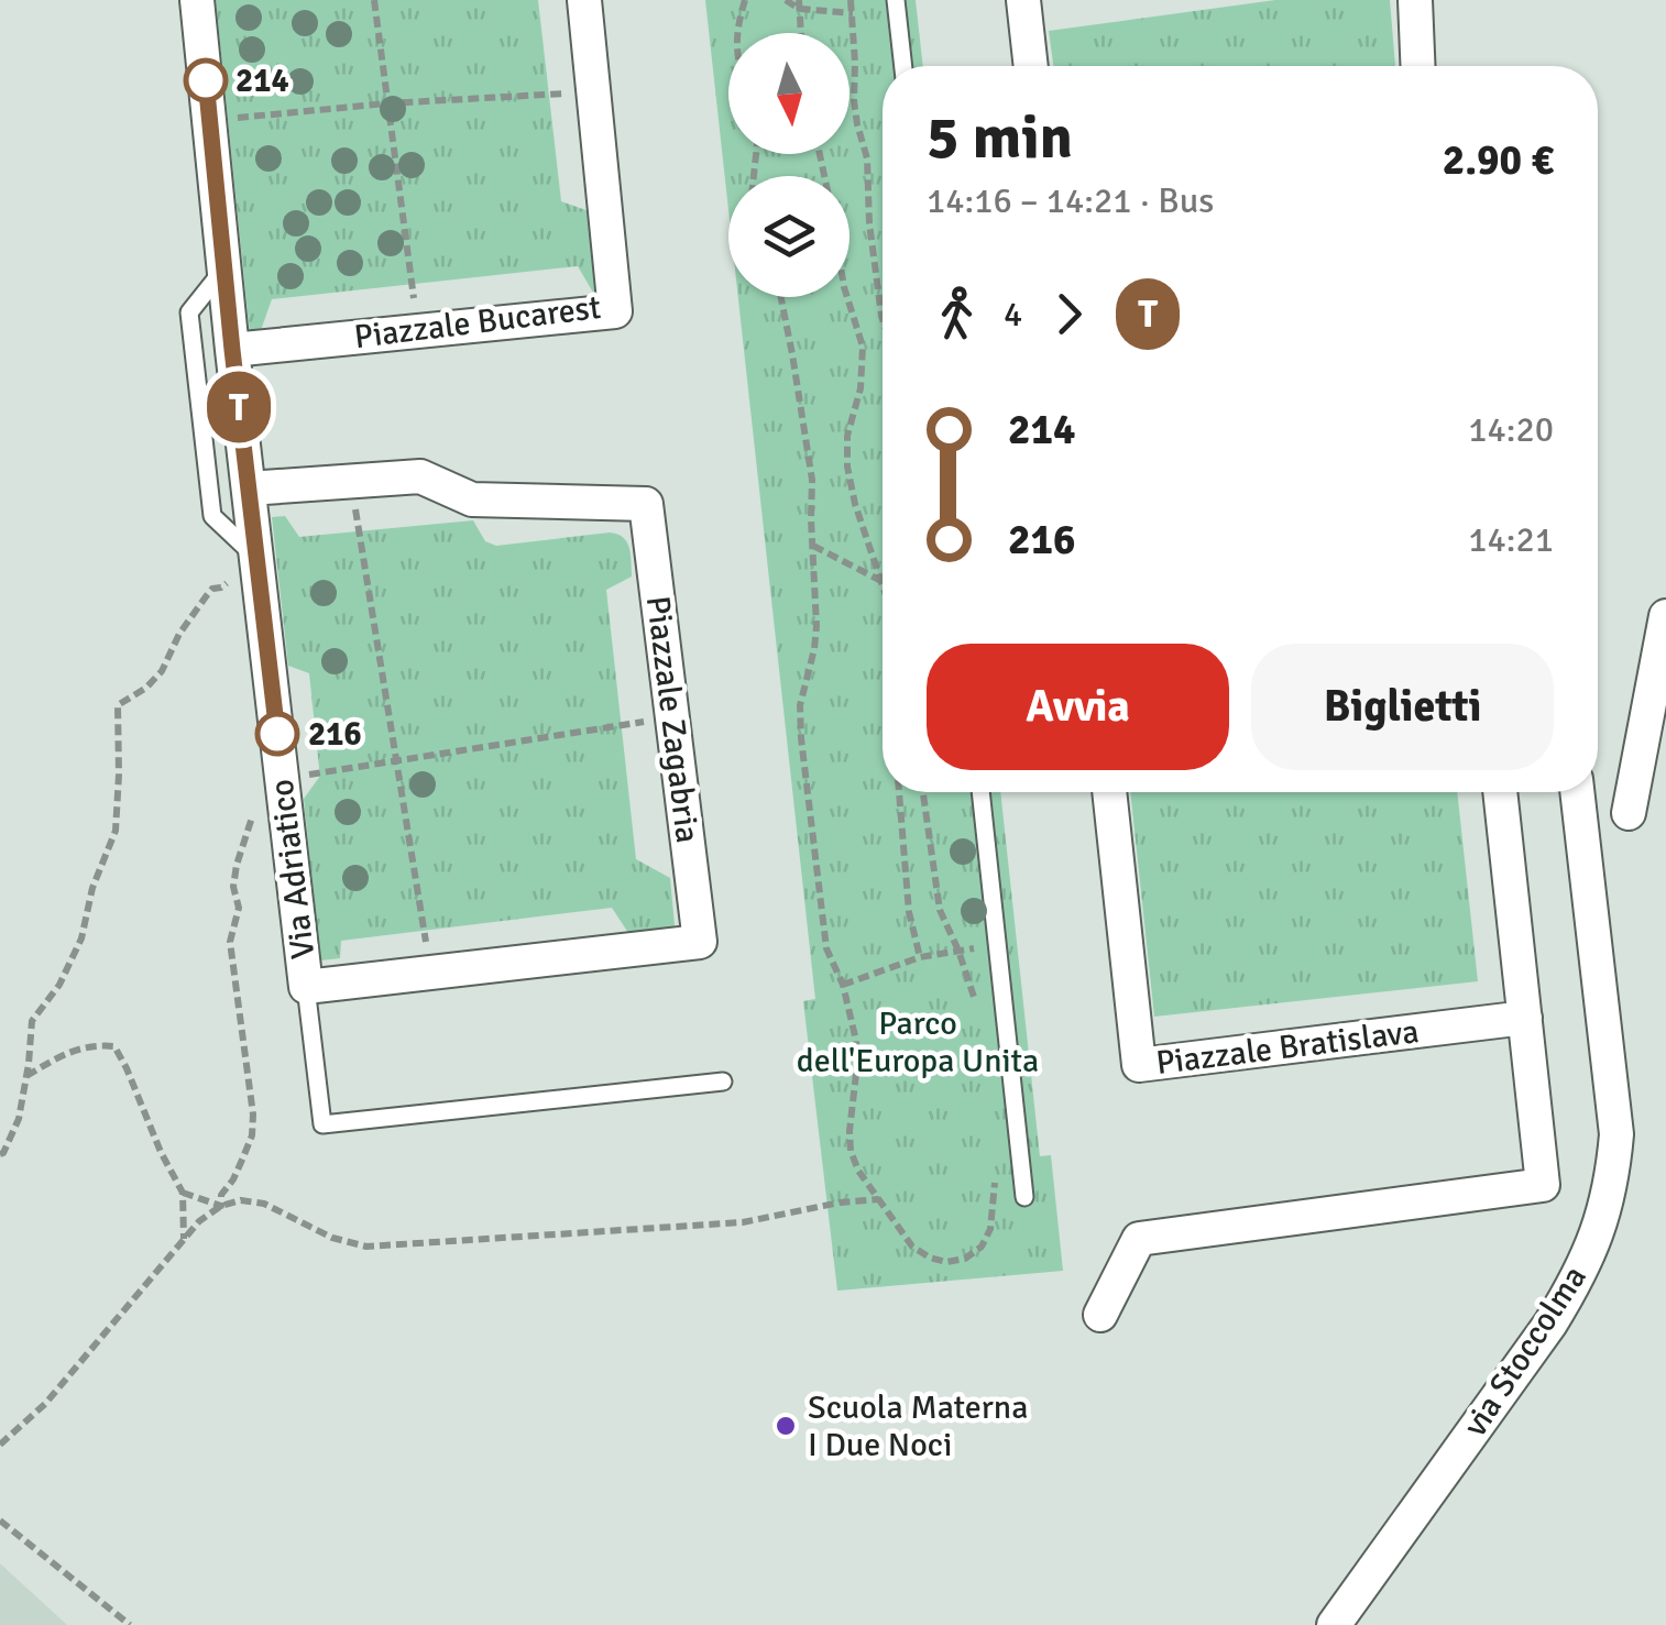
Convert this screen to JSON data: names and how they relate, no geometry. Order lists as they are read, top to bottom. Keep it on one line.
{"streets":{"street":["Piazzale Bucarest","Piazzale Zagabria","Via Adriatico","Piazzale Bratislava","via Stoccolma"]},"crossings":[["Piazzale Bucarest","Via Adriatico"],["Piazzale Zagabria","Via Adriatico"]],"parks":["Parco dell'Europa Unita"],"places":["214","216","Scuola Materna I Due Noci"],"lines":["bus line T"],"north":"bottom","page":{"on_map":"T","heading":["5 min","14:16 – 14:21 · Bus","2.90 €"],"legs":["4","T"],"list":[{"name":"214","value":"14:20"},{"name":"216","value":"14:21"}],"buttons":["Avvia","Biglietti"]}}
